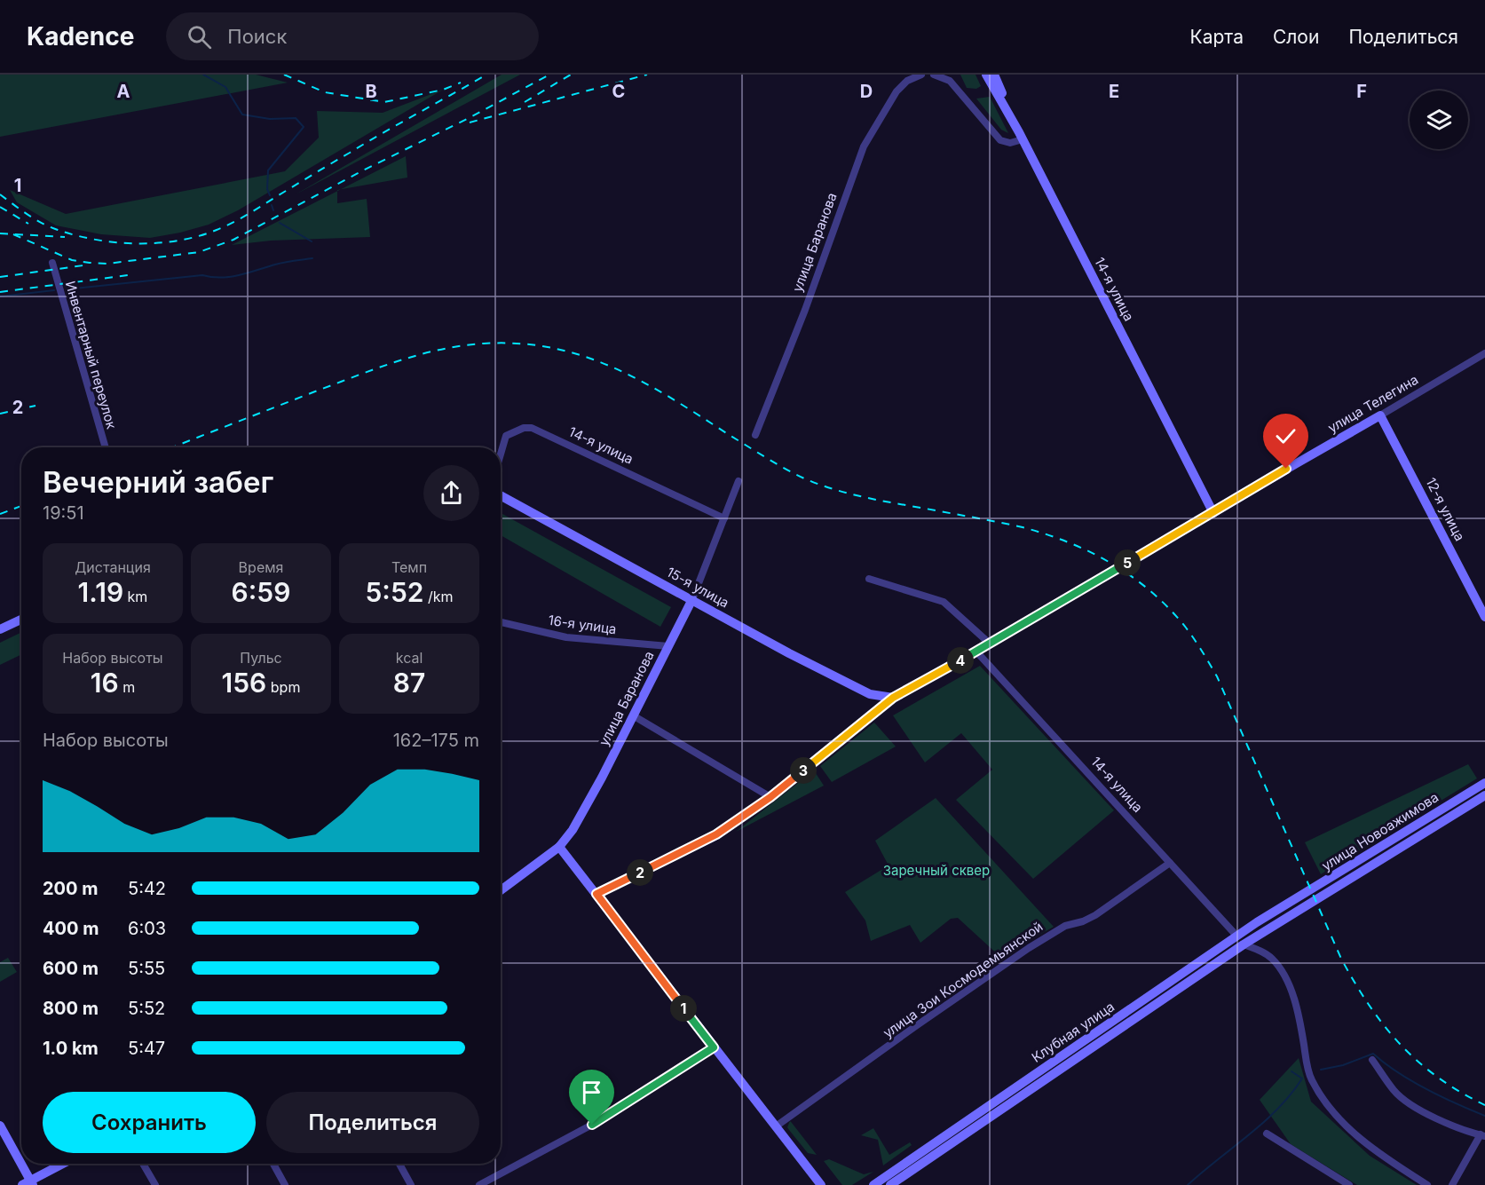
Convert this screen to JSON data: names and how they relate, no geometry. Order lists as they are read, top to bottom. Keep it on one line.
{"streets":{"main road":["улица Баранова","14-я улица","улица Телегина","12-я улица","15-я улица","улица Новоажимова","Клубная улица"],"street":["Инвентарный переулок","16-я улица","улица Зои Космодемьянской"]},"crossings":[["улица Баранова","14-я улица"],["улица Баранова","15-я улица"],["улица Баранова","16-я улица"],["14-я улица","улица Телегина"],["14-я улица","улица Зои Космодемьянской"],["14-я улица","Клубная улица"],["улица Телегина","12-я улица"],["улица Телегина","15-я улица"],["улица Новоажимова","Клубная улица"]],"parks":["Заречный сквер"],"page":{"header":"Kadence","search":"Поиск","nav":["Карта","Слои","Поделиться"],"heading":["Вечерний забег","19:51"],"stats":[["Дистанция","1.19 km"],["Время","6:59"],["Темп","5:52 /km"],["Набор высоты","16 m"],["Пульс","156 bpm"],["kcal","87"]],"pins":["5","4","3","2","1"],"chart":["Набор высоты","162–175 m"],"list":[{"name":"200 m","note":"5:42"},{"name":"400 m","note":"6:03"},{"name":"600 m","note":"5:55"},{"name":"800 m","note":"5:52"},{"name":"1.0 km","note":"5:47"}],"buttons":["Сохранить","Поделиться"]},"grid":{"columns":["A","B","C","D","E","F"],"rows":["1","2"]}}
